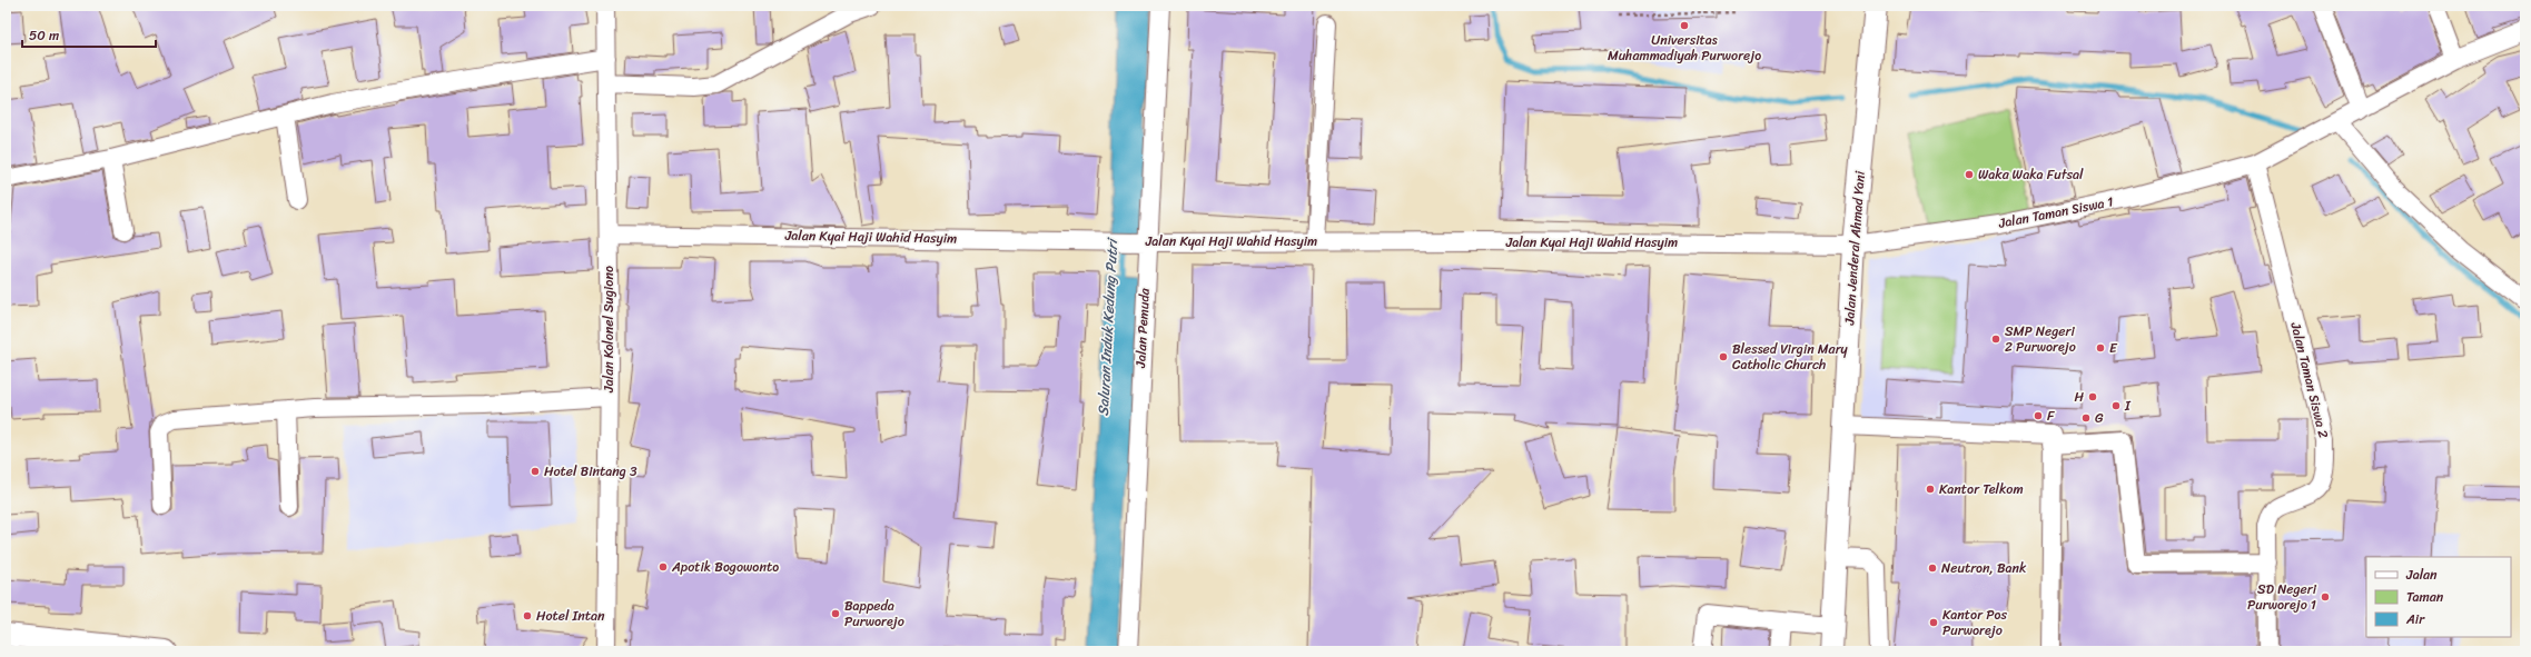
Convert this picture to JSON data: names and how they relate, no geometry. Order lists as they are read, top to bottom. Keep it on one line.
{"streets":{"main road":["Jalan Jenderal Ahmad Yani"],"street":["Jalan Taman Siswa 1","Jalan Kyai Haji Wahid Hasyim","Jalan Pemuda","Jalan Kolonel Sugiono","Jalan Taman Siswa 2"]},"crossings":[["Jalan Taman Siswa 1","Jalan Kyai Haji Wahid Hasyim"],["Jalan Taman Siswa 1","Jalan Jenderal Ahmad Yani"],["Jalan Taman Siswa 1","Jalan Taman Siswa 2"],["Jalan Kyai Haji Wahid Hasyim","Jalan Jenderal Ahmad Yani"],["Jalan Kyai Haji Wahid Hasyim","Jalan Pemuda"],["Jalan Kyai Haji Wahid Hasyim","Jalan Kolonel Sugiono"]],"water":["Saluran Induk Kedung Putri"],"places":["Universitas Muhammadiyah Purworejo","Waka Waka Futsal","SMP Negeri 2 Purworejo","E","Blessed Virgin Mary Catholic Church","H","I","F","G","Hotel Bintang 3","Kantor Telkom","Apotik Bogowonto","Neutron, Bank","SD Negeri Purworejo 1","Bappeda Purworejo","Hotel Intan","Kantor Pos Purworejo"],"legend":["Jalan","Taman","Air"],"scale_bar":"50 m"}
